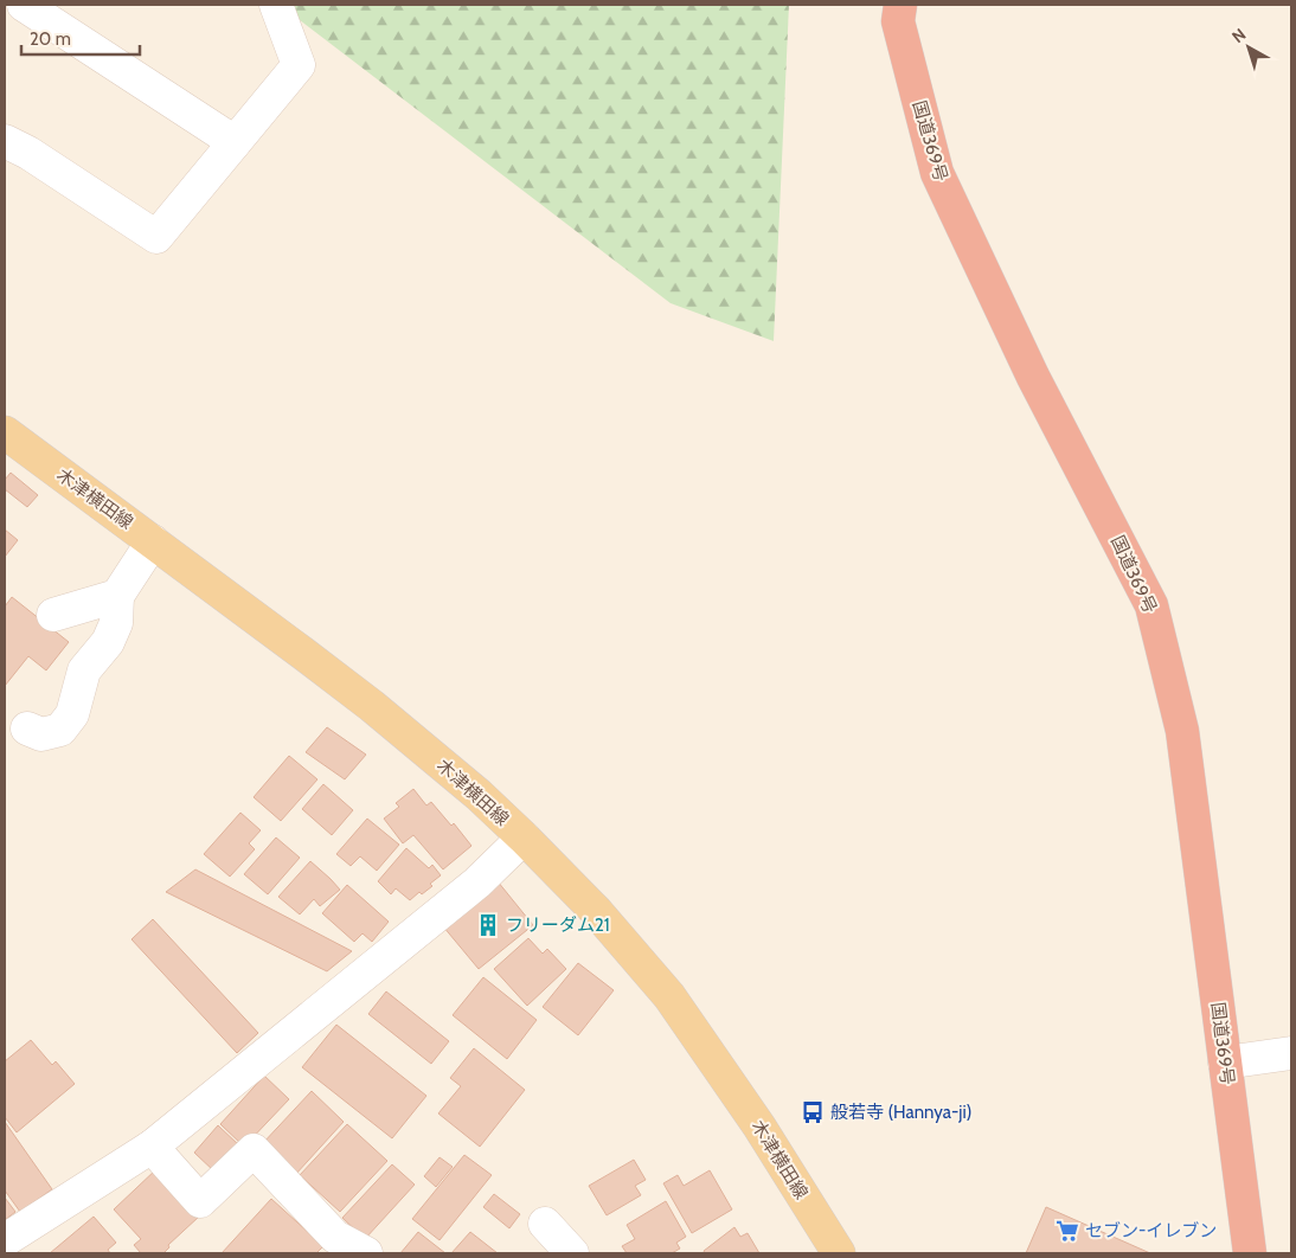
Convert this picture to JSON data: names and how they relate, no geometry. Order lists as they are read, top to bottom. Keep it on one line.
{"streets":{"highway":["国道369号"],"main road":["木津横田線"]},"places":{"building":["フリーダム21"],"bus stop":["般若寺 (Hannya-ji)"],"supermarket":["セブン-イレブン"]},"scale_bar":"20 m","north":"top left"}
